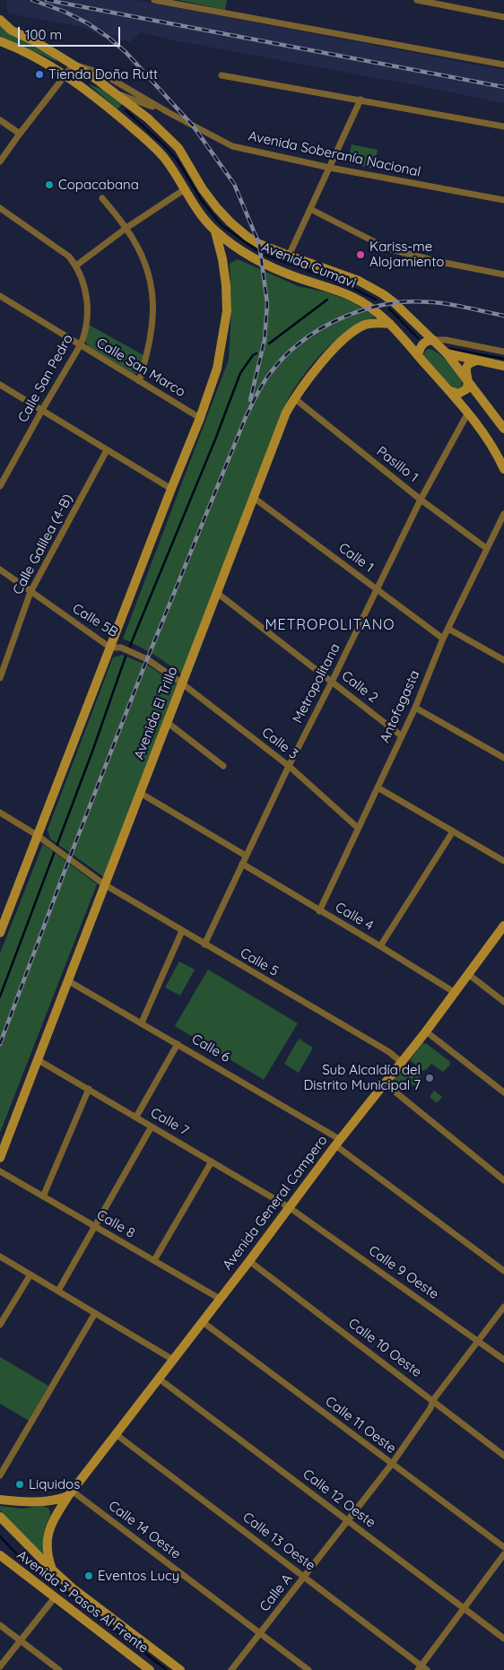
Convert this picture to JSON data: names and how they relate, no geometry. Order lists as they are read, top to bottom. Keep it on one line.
{"streets":{"main road":["Avenida Cumavi","Avenida El Trillo","Avenida General Campero","Avenida 3 Pasos Al Frente"],"street":["Avenida Soberanía Nacional","Calle San Marco","Calle San Pedro","Pasillo 1","Calle Galilea (4-B)","Calle 1","Calle 5B","Metropolitana","Calle 2","Antofagasta","Calle 3","Calle 4","Calle 5","Calle 6","Calle 7","Calle 8","Calle 9 Oeste","Calle 10 Oeste","Calle 11 Oeste","Calle 12 Oeste","Calle 14 Oeste","Calle 13 Oeste","Calle A"]},"crossings":[["Avenida Soberanía Nacional","Avenida Cumavi"],["Avenida Cumavi","Metropolitana"],["Avenida Cumavi","Avenida El Trillo"],["Calle San Marco","Calle San Pedro"],["Pasillo 1","Metropolitana"],["Pasillo 1","Antofagasta"],["Pasillo 1","Avenida El Trillo"],["Calle Galilea (4-B)","Calle 5B"],["Calle 1","Metropolitana"],["Calle 1","Antofagasta"],["Calle 1","Avenida El Trillo"],["Calle 5B","Avenida El Trillo"],["Calle 5B","Calle 3"],["Metropolitana","Calle 2"],["Metropolitana","Calle 3"],["Metropolitana","Calle 4"],["Metropolitana","Calle 5"],["Calle 2","Antofagasta"],["Calle 2","Avenida El Trillo"],["Antofagasta","Calle 3"],["Antofagasta","Calle 4"],["Avenida El Trillo","Calle 3"],["Avenida El Trillo","Calle 5"],["Avenida El Trillo","Calle 6"],["Avenida El Trillo","Calle 7"],["Calle 4","Avenida General Campero"],["Calle 5","Avenida General Campero"],["Calle 6","Avenida General Campero"],["Calle 7","Avenida General Campero"],["Calle 7","Calle 9 Oeste"],["Avenida General Campero","Calle 8"],["Avenida General Campero","Calle 9 Oeste"],["Avenida General Campero","Calle 10 Oeste"],["Avenida General Campero","Calle 11 Oeste"],["Avenida General Campero","Calle 12 Oeste"],["Avenida General Campero","Calle 14 Oeste"],["Avenida General Campero","Calle 13 Oeste"],["Avenida General Campero","Avenida 3 Pasos Al Frente"],["Calle 9 Oeste","Calle A"],["Calle 10 Oeste","Calle A"],["Calle 11 Oeste","Calle A"],["Calle 12 Oeste","Calle A"],["Calle 14 Oeste","Calle A"],["Calle 13 Oeste","Calle A"]],"districts":["METROPOLITANO"],"places":["Tienda Doña Rutt","Copacabana","Kariss-me Alojamiento","Sub Alcaldía del Distrito Municipal 7","Liquidos","Eventos Lucy"],"scale_bar":"100 m"}
